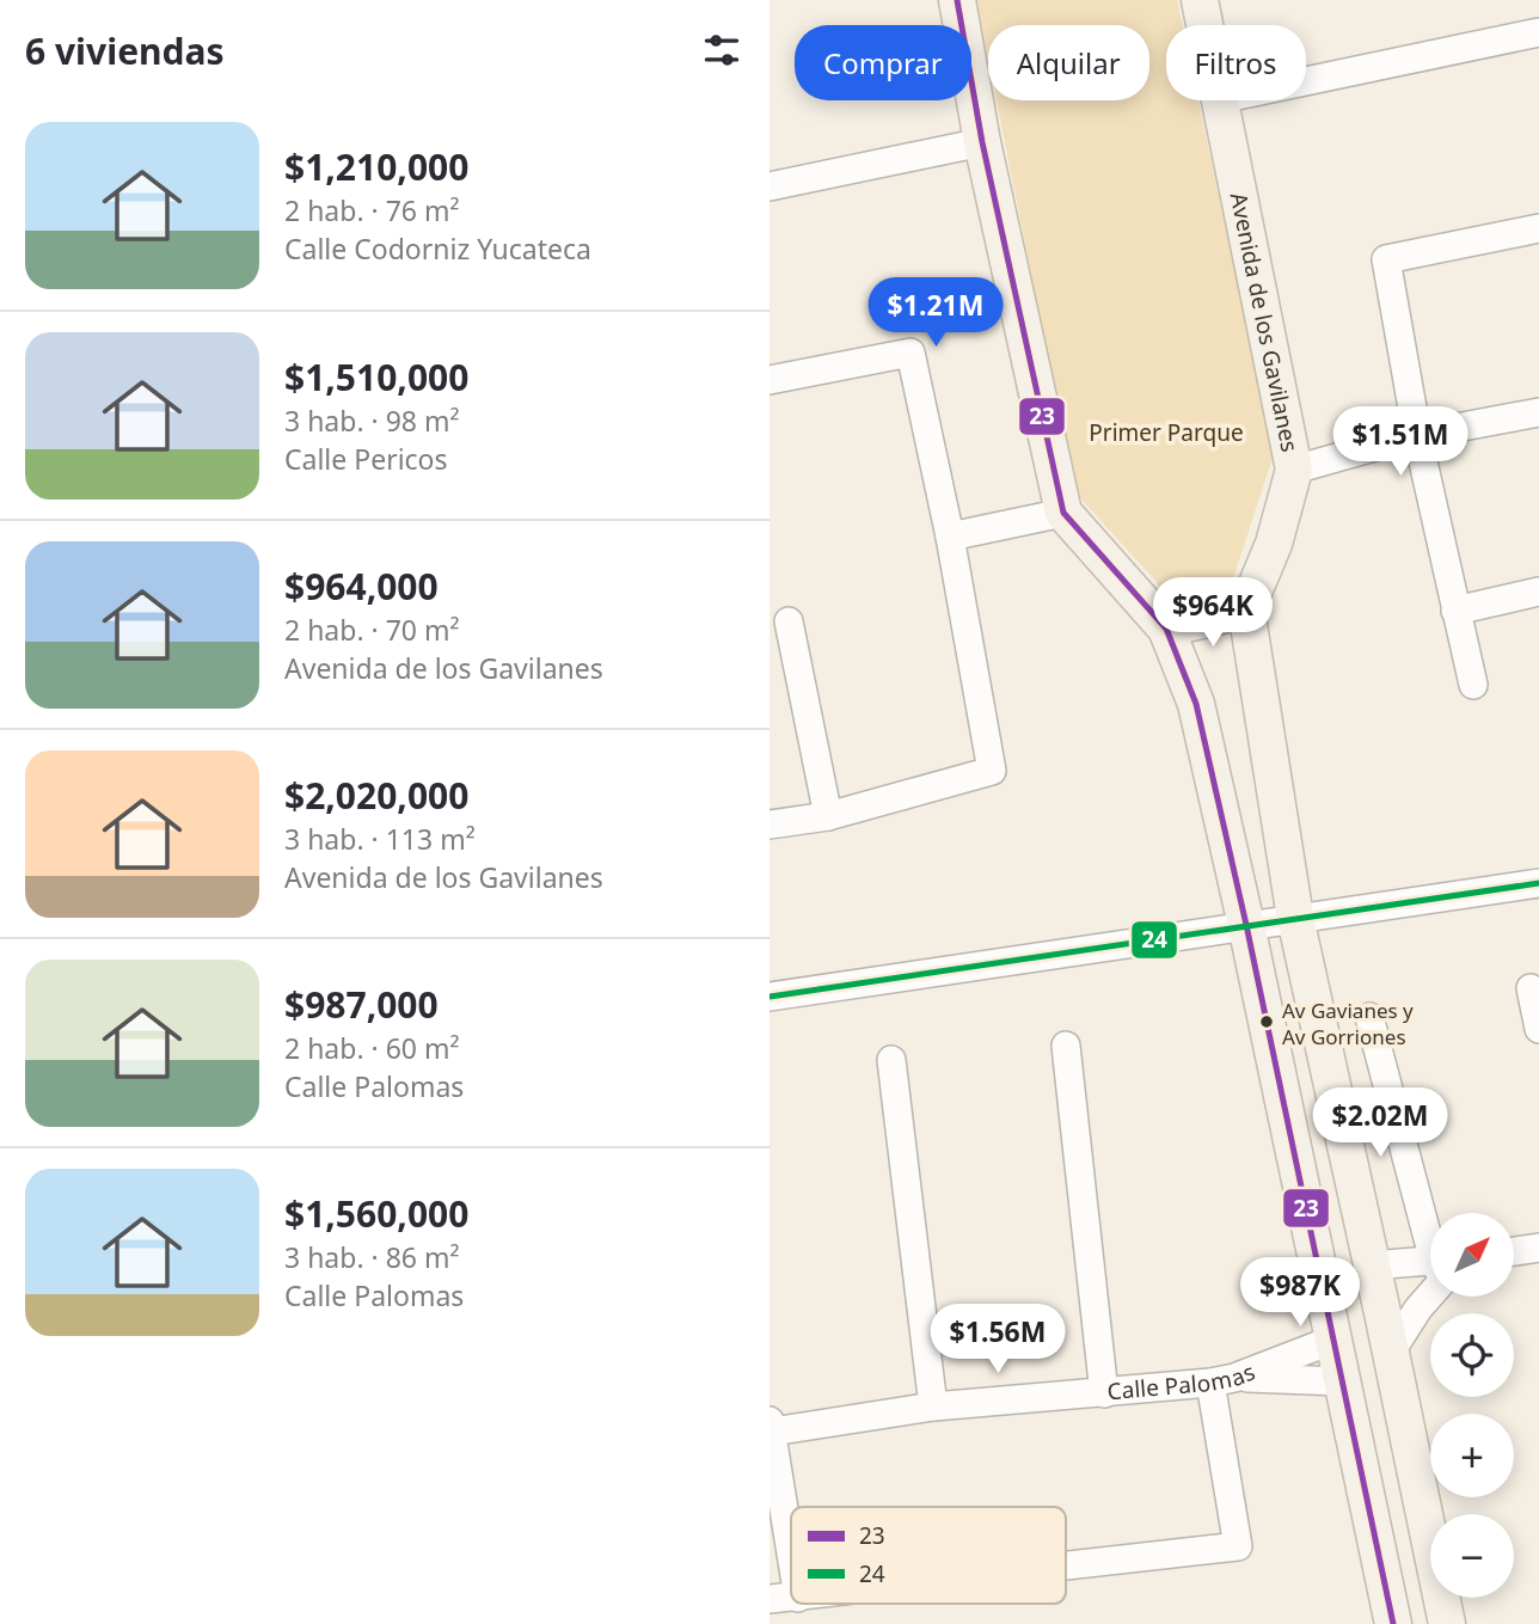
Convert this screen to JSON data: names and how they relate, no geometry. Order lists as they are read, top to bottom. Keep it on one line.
{"streets":{"main road":["Avenida de los Gavilanes"],"street":["Calle Palomas"]},"parks":["Primer Parque"],"places":["Av Gavianes y Av Gorriones"],"lines":["transit line 23","transit line 24"],"legend":["23","24"],"north":"top right","page":{"heading":"6 viviendas","chip":["Comprar","Alquilar","Filtros"],"list":[{"name":"$1,210,000","note":"2 hab. · 76 m² · Calle Codorniz Yucateca"},{"name":"$1,510,000","note":"3 hab. · 98 m² · Calle Pericos"},{"name":"$964,000","note":"2 hab. · 70 m² · Avenida de los Gavilanes"},{"name":"$2,020,000","note":"3 hab. · 113 m² · Avenida de los Gavilanes"},{"name":"$987,000","note":"2 hab. · 60 m² · Calle Palomas"},{"name":"$1,560,000","note":"3 hab. · 86 m² · Calle Palomas"}],"price":["$1.21M","$1.51M","$964K","$2.02M","$987K","$1.56M"],"map_buttons":["+","−"]}}
